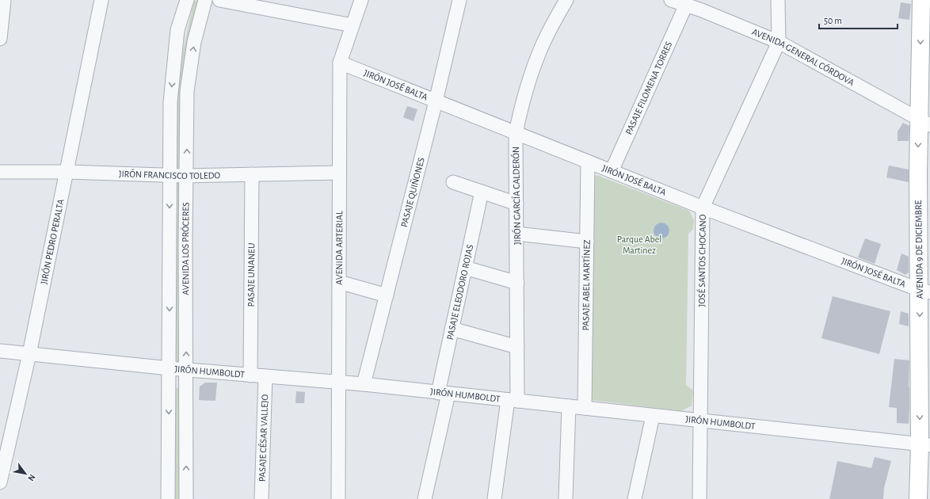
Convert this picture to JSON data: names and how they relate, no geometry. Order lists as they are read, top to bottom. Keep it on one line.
{"streets":{"main road":["AVENIDA 9 DE DICIEMBRE"],"street":["AVENIDA GENERAL CÓRDOVA","JIRÓN JOSÉ BALTA","PASAJE FILOMENA TORRES","JIRÓN FRANCISCO TOLEDO","PASAJE QUIÑONES","JIRÓN GARCÍA CALDERÓN","JIRÓN PEDRO PERALTA","AVENIDA ARTERIAL","AVENIDA LOS PRÓCERES","JOSÉ SANTOS CHOCANO","PASAJE UNANEU","PASAJE ABEL MARTÍNEZ","PASAJE ELEODORO ROJAS","JIRÓN HUMBOLDT","PASAJE CÉSAR VALLEJO"]},"crossings":[["AVENIDA GENERAL CÓRDOVA","PASAJE FILOMENA TORRES"],["AVENIDA GENERAL CÓRDOVA","AVENIDA 9 DE DICIEMBRE"],["AVENIDA GENERAL CÓRDOVA","JOSÉ SANTOS CHOCANO"],["JIRÓN JOSÉ BALTA","PASAJE FILOMENA TORRES"],["JIRÓN JOSÉ BALTA","PASAJE QUIÑONES"],["JIRÓN JOSÉ BALTA","JIRÓN GARCÍA CALDERÓN"],["JIRÓN JOSÉ BALTA","AVENIDA ARTERIAL"],["JIRÓN JOSÉ BALTA","AVENIDA 9 DE DICIEMBRE"],["JIRÓN JOSÉ BALTA","JOSÉ SANTOS CHOCANO"],["JIRÓN JOSÉ BALTA","PASAJE ABEL MARTÍNEZ"],["JIRÓN FRANCISCO TOLEDO","JIRÓN PEDRO PERALTA"],["JIRÓN FRANCISCO TOLEDO","AVENIDA ARTERIAL"],["JIRÓN FRANCISCO TOLEDO","AVENIDA LOS PRÓCERES"],["JIRÓN FRANCISCO TOLEDO","PASAJE UNANEU"],["PASAJE QUIÑONES","JIRÓN HUMBOLDT"],["JIRÓN GARCÍA CALDERÓN","JIRÓN HUMBOLDT"],["JIRÓN PEDRO PERALTA","JIRÓN HUMBOLDT"],["AVENIDA ARTERIAL","JIRÓN HUMBOLDT"],["AVENIDA LOS PRÓCERES","JIRÓN HUMBOLDT"],["AVENIDA 9 DE DICIEMBRE","JIRÓN HUMBOLDT"],["JOSÉ SANTOS CHOCANO","JIRÓN HUMBOLDT"],["PASAJE UNANEU","JIRÓN HUMBOLDT"],["PASAJE ABEL MARTÍNEZ","JIRÓN HUMBOLDT"],["PASAJE ELEODORO ROJAS","JIRÓN HUMBOLDT"],["JIRÓN HUMBOLDT","PASAJE CÉSAR VALLEJO"]],"one_way":["AVENIDA 9 DE DICIEMBRE"],"parks":["Parque Abel Martinez"],"scale_bar":"50 m","north":"bottom right"}
